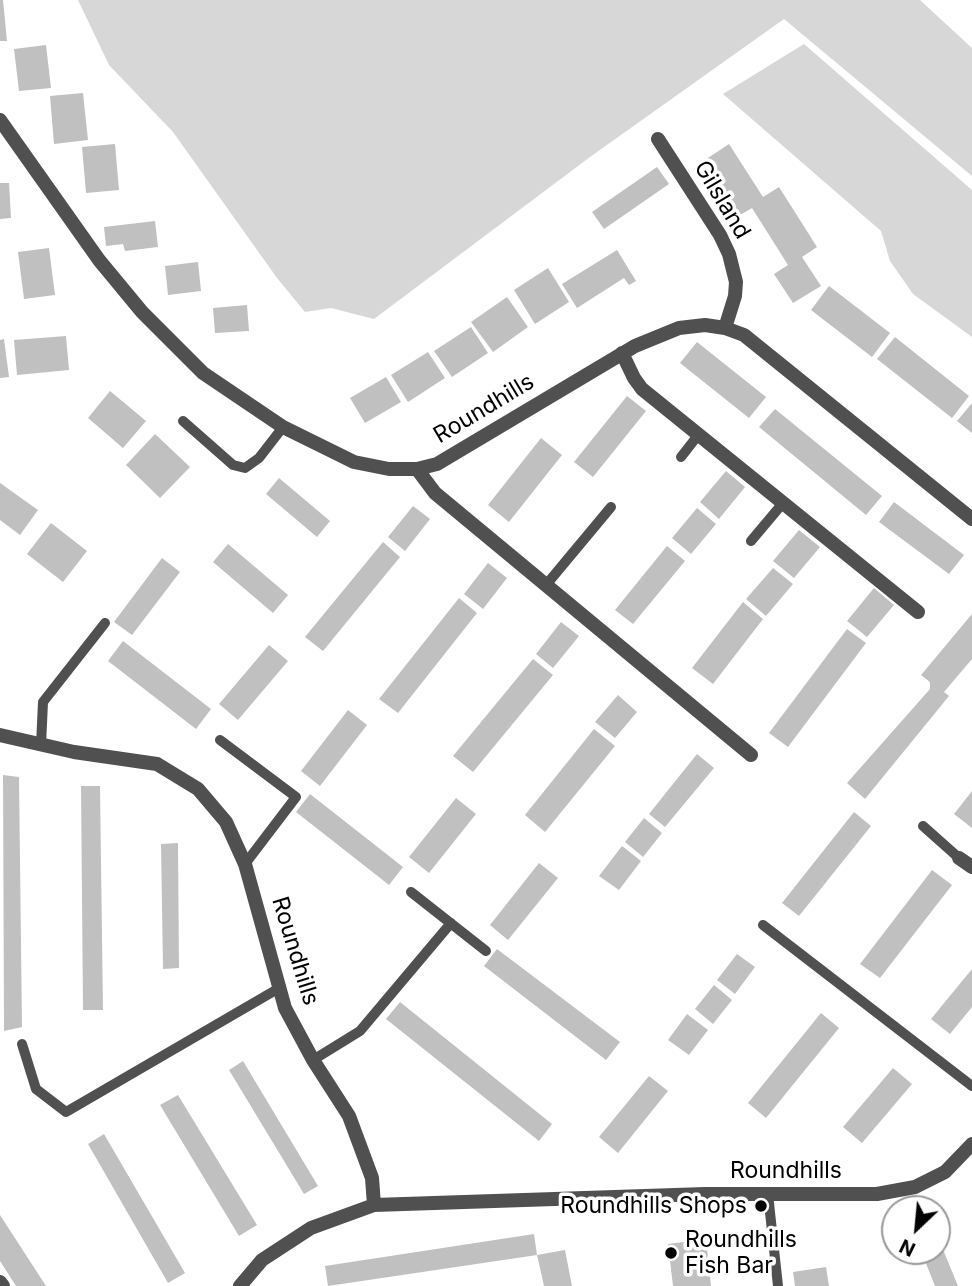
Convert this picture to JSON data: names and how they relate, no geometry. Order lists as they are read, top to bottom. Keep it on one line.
{"streets":{"street":["Gilsland","Roundhills"]},"crossings":[["Gilsland","Roundhills"]],"places":["Roundhills Shops","Roundhills Fish Bar"],"north":"bottom left"}
